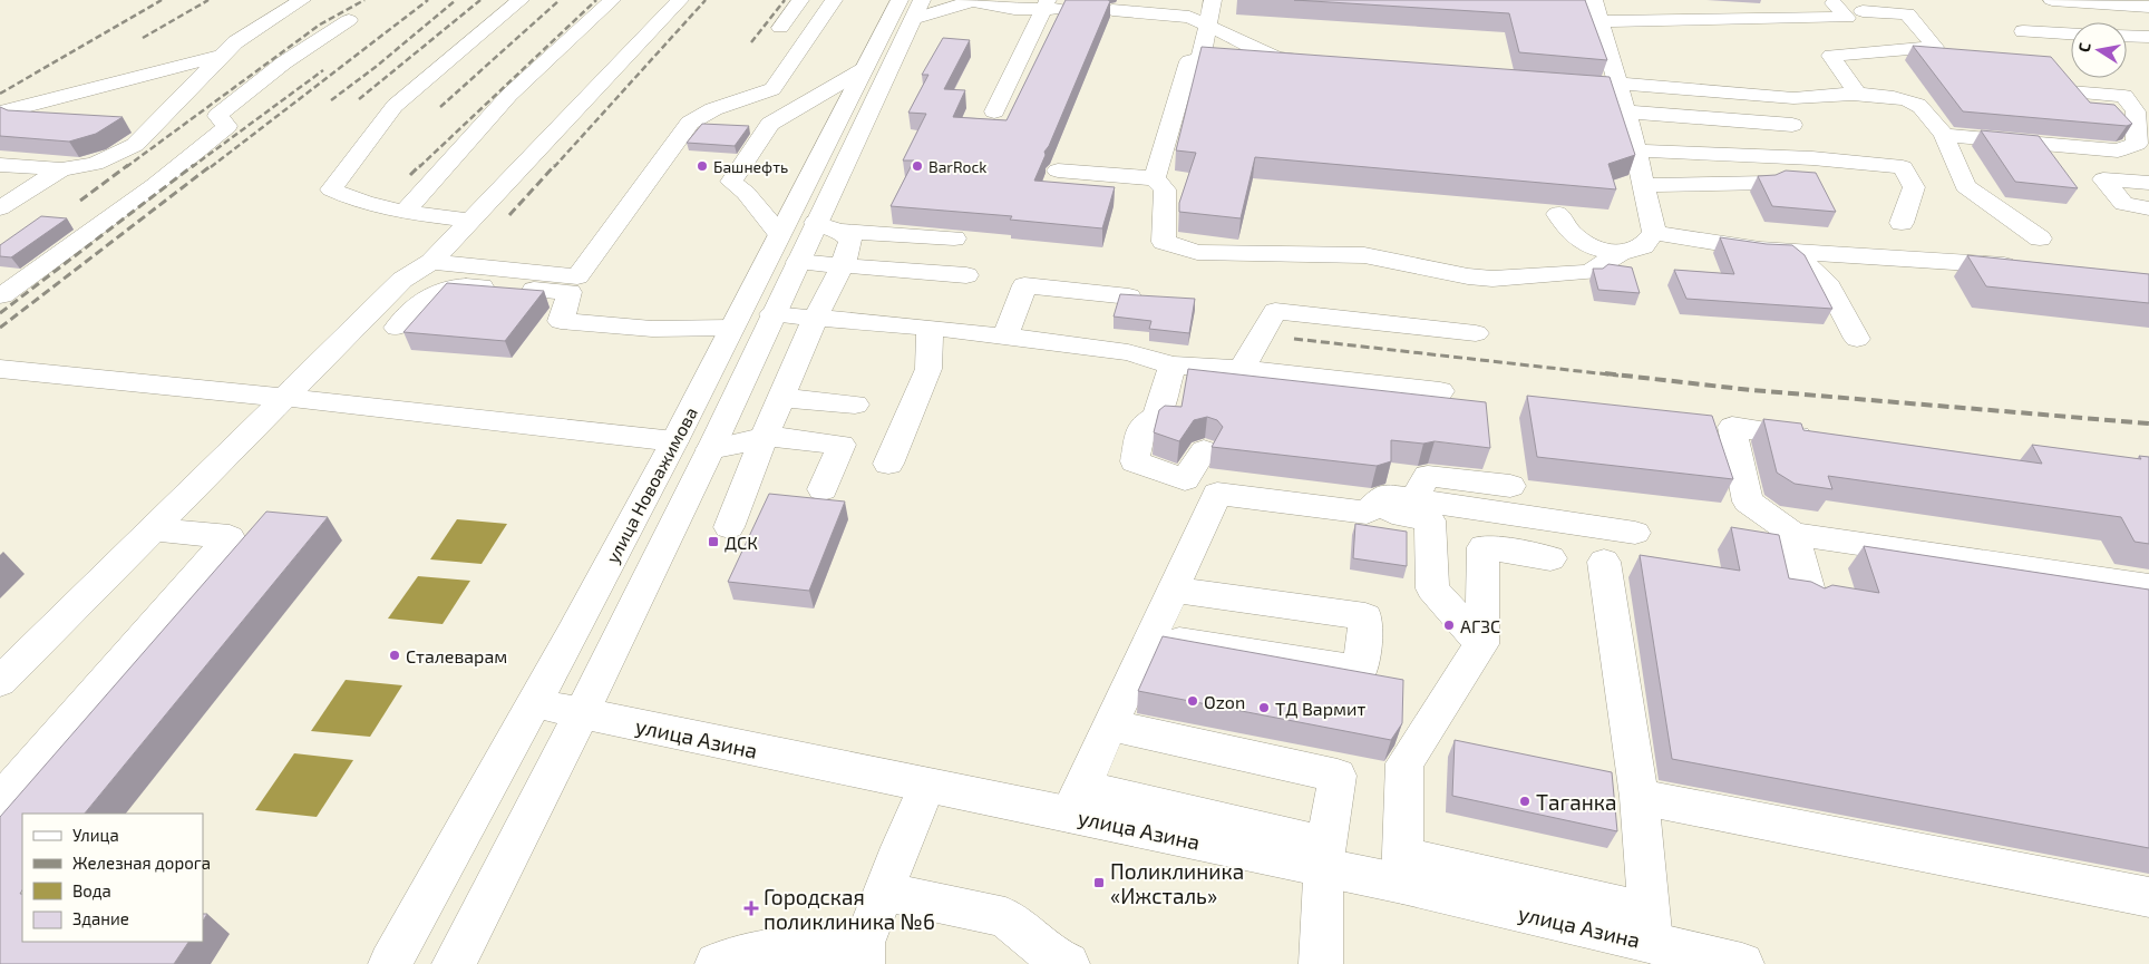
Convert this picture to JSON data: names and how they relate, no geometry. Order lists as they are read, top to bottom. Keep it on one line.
{"streets":{"main road":["улица Новоажимова","улица Азина"]},"crossings":[["улица Новоажимова","улица Азина"]],"places":{"other":["Башнефть","BarRock","АГЗС","Сталеварам","Ozon","ТД Вармит","Таганка"],"transit":["ДСК","Поликлиника «Ижсталь»"],"health":["Городская поликлиника №6"]},"legend":["Улица","Железная дорога","Вода","Здание"],"north":"left"}
